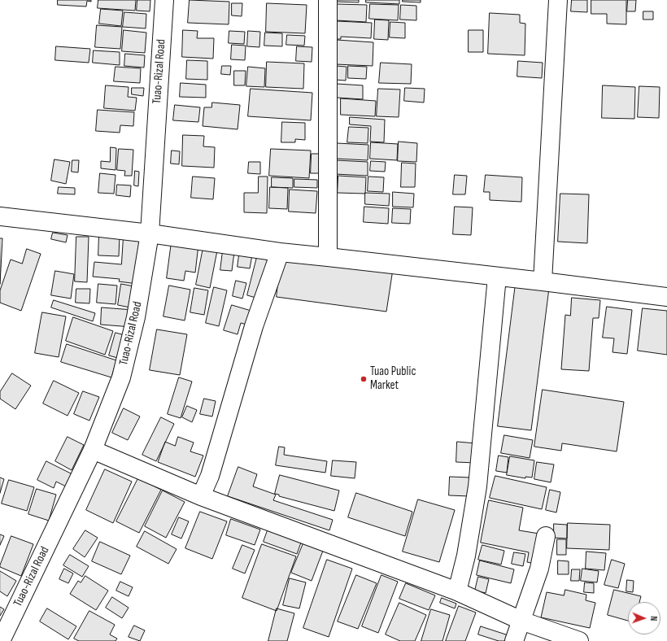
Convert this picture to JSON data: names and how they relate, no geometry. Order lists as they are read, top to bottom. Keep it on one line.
{"streets":{"street":["Tuao-Rizal Road"]},"places":["Tuao Public Market"],"north":"right"}
